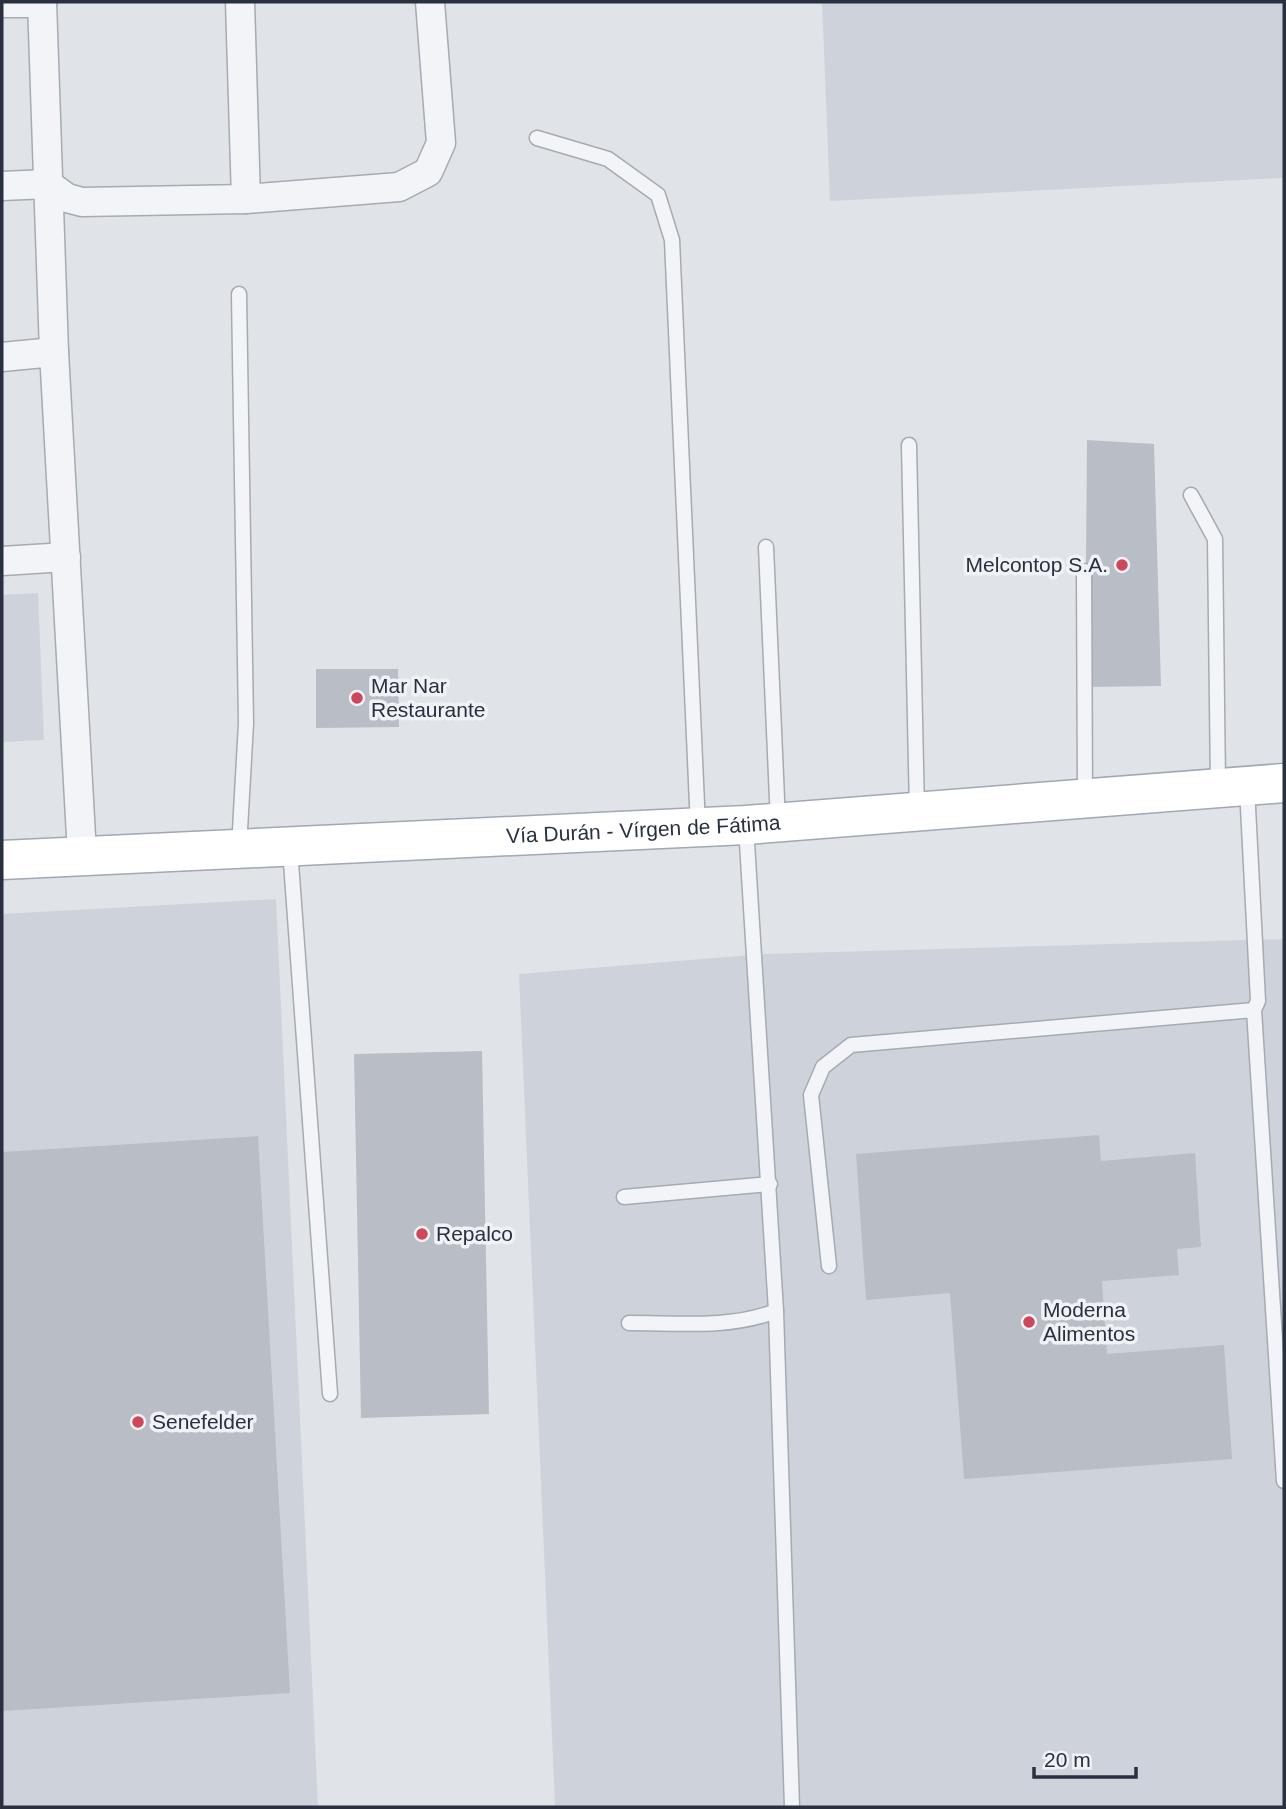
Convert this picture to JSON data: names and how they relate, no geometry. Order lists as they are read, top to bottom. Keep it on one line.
{"streets":{"main road":["Vía Durán - Vírgen de Fátima"]},"places":["Melcontop S.A.","Mar Nar Restaurante","Repalco","Moderna Alimentos","Senefelder"],"scale_bar":"20 m"}
